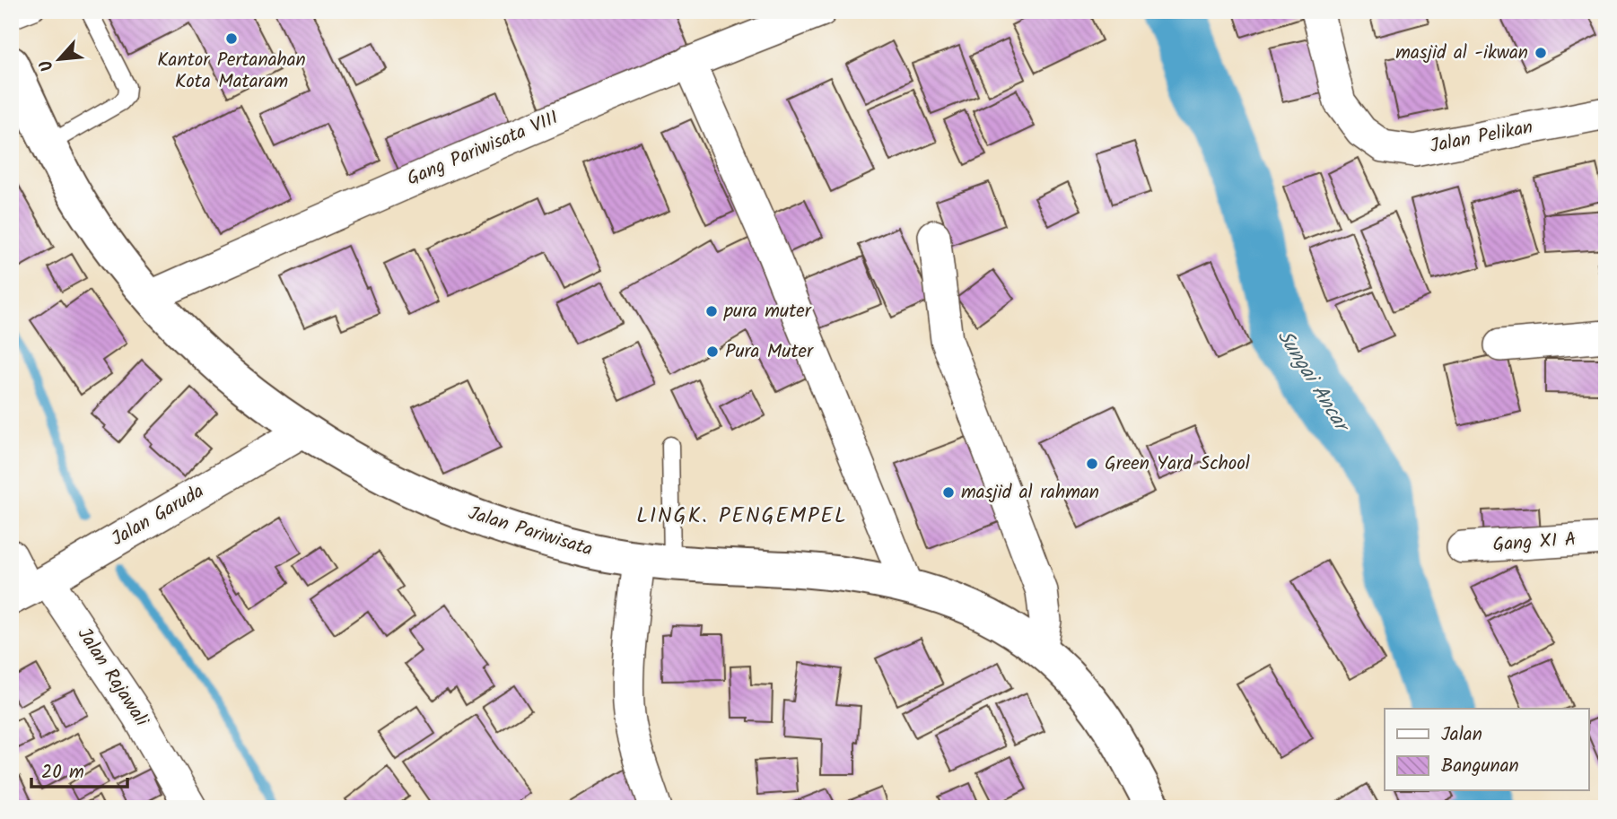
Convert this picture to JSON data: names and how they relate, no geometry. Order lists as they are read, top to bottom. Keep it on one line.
{"streets":{"street":["Jalan Pelikan","Gang Pariwisata VIII","Jalan Garuda","Jalan Pariwisata","Gang XI A","Jalan Rajawali"]},"crossings":[["Gang Pariwisata VIII","Jalan Pariwisata"],["Jalan Garuda","Jalan Pariwisata"],["Jalan Garuda","Jalan Rajawali"]],"districts":["LINGK. PENGEMPEL"],"water":["Sungai Ancar"],"places":["Kantor Pertanahan Kota Mataram","masjid al -ikwan","pura muter","Pura Muter","Green Yard School","masjid al rahman"],"legend":["Jalan","Bangunan"],"scale_bar":"20 m","north":"bottom left"}
